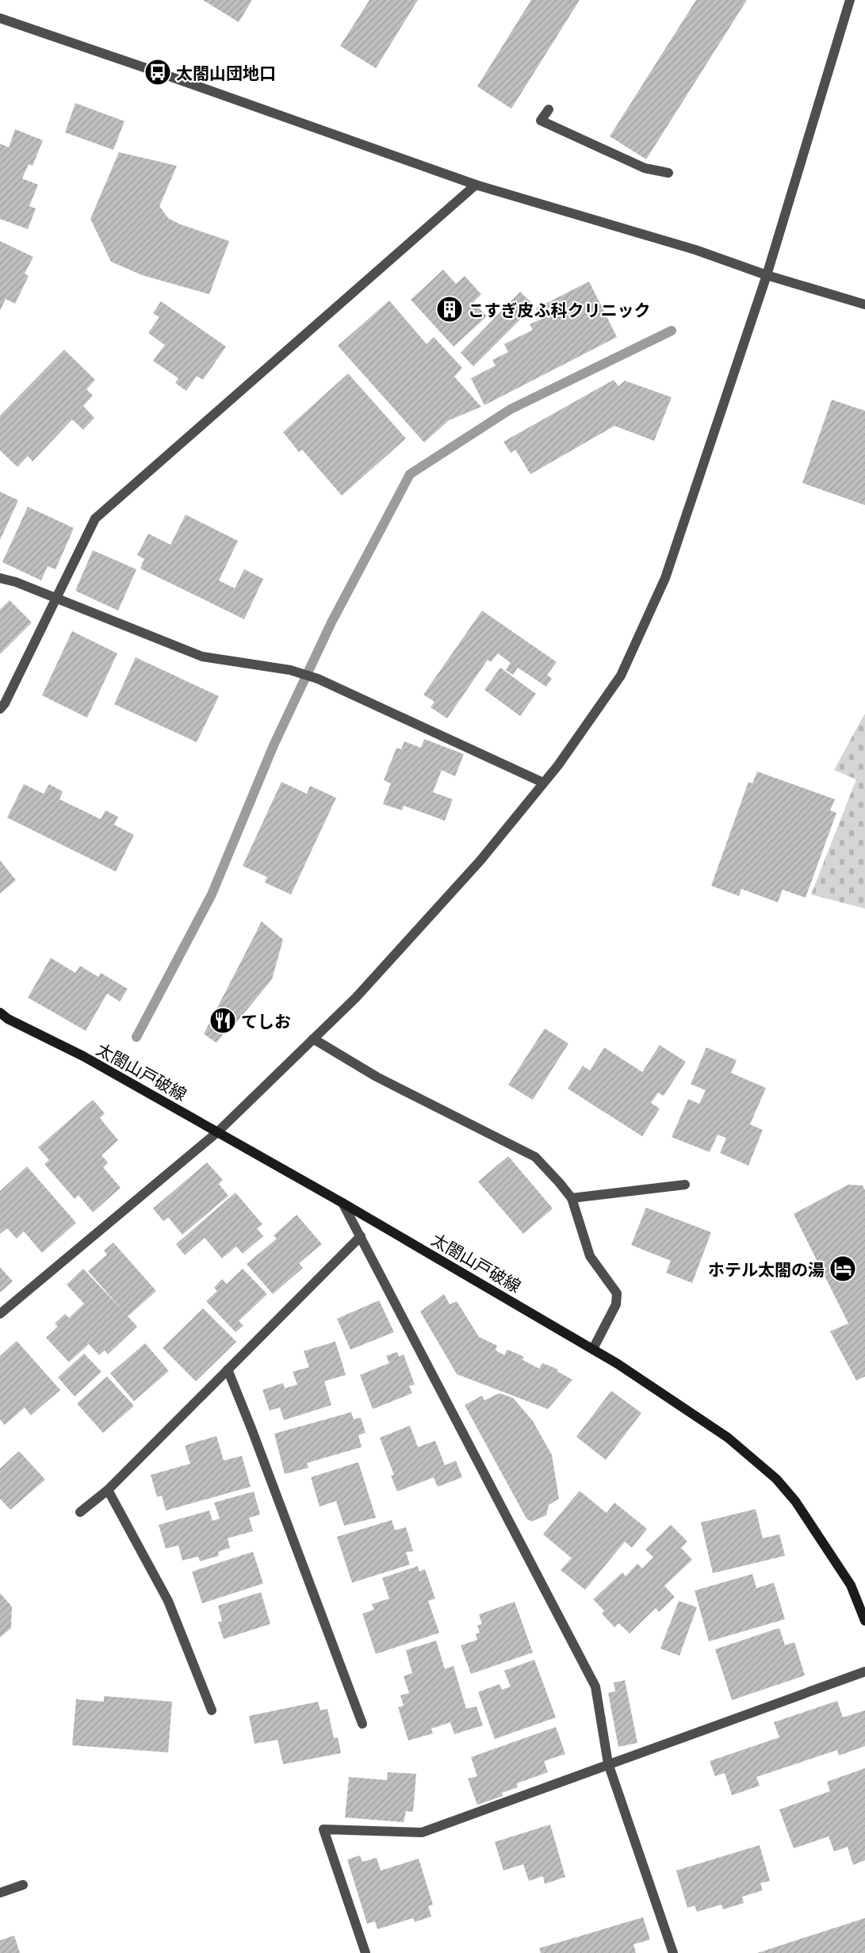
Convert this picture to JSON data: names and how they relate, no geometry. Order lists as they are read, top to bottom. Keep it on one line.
{"streets":{"main road":["太閤山戸破線"]},"places":{"bus stop":["太閤山団地口"],"building":["こすぎ皮ふ科クリニック"],"restaurant":["てしお"],"hotel":["ホテル太閤の湯"]}}
